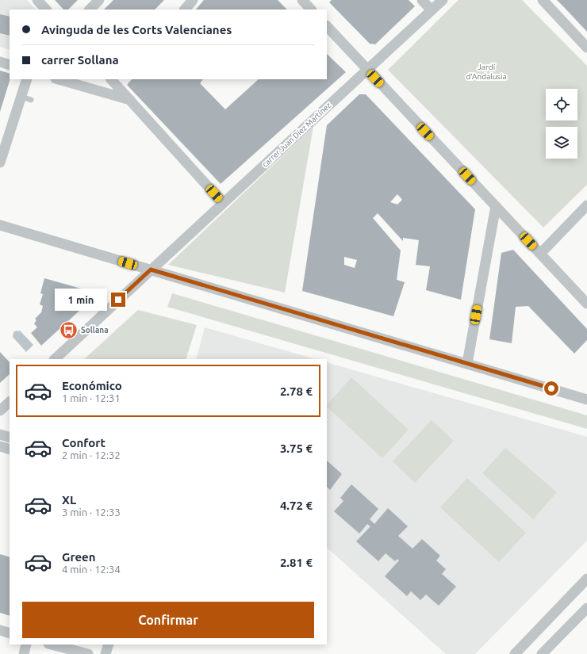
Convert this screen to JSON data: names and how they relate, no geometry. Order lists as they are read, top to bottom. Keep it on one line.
{"streets":{"street":["carrer Juan Díez Martínez"]},"parks":["Jardí d'Andalusia"],"places":{"bus stop":["Sollana"]},"page":{"banner":["Avinguda de les Corts Valencianes","carrer Sollana"],"bubble":"1 min","list":[{"name":"Económico","note":"1 min · 12:31","value":"2.78 €"},{"name":"Confort","note":"2 min · 12:32","value":"3.75 €"},{"name":"XL","note":"3 min · 12:33","value":"4.72 €"},{"name":"Green","note":"4 min · 12:34","value":"2.81 €"}],"buttons":"Confirmar"}}
